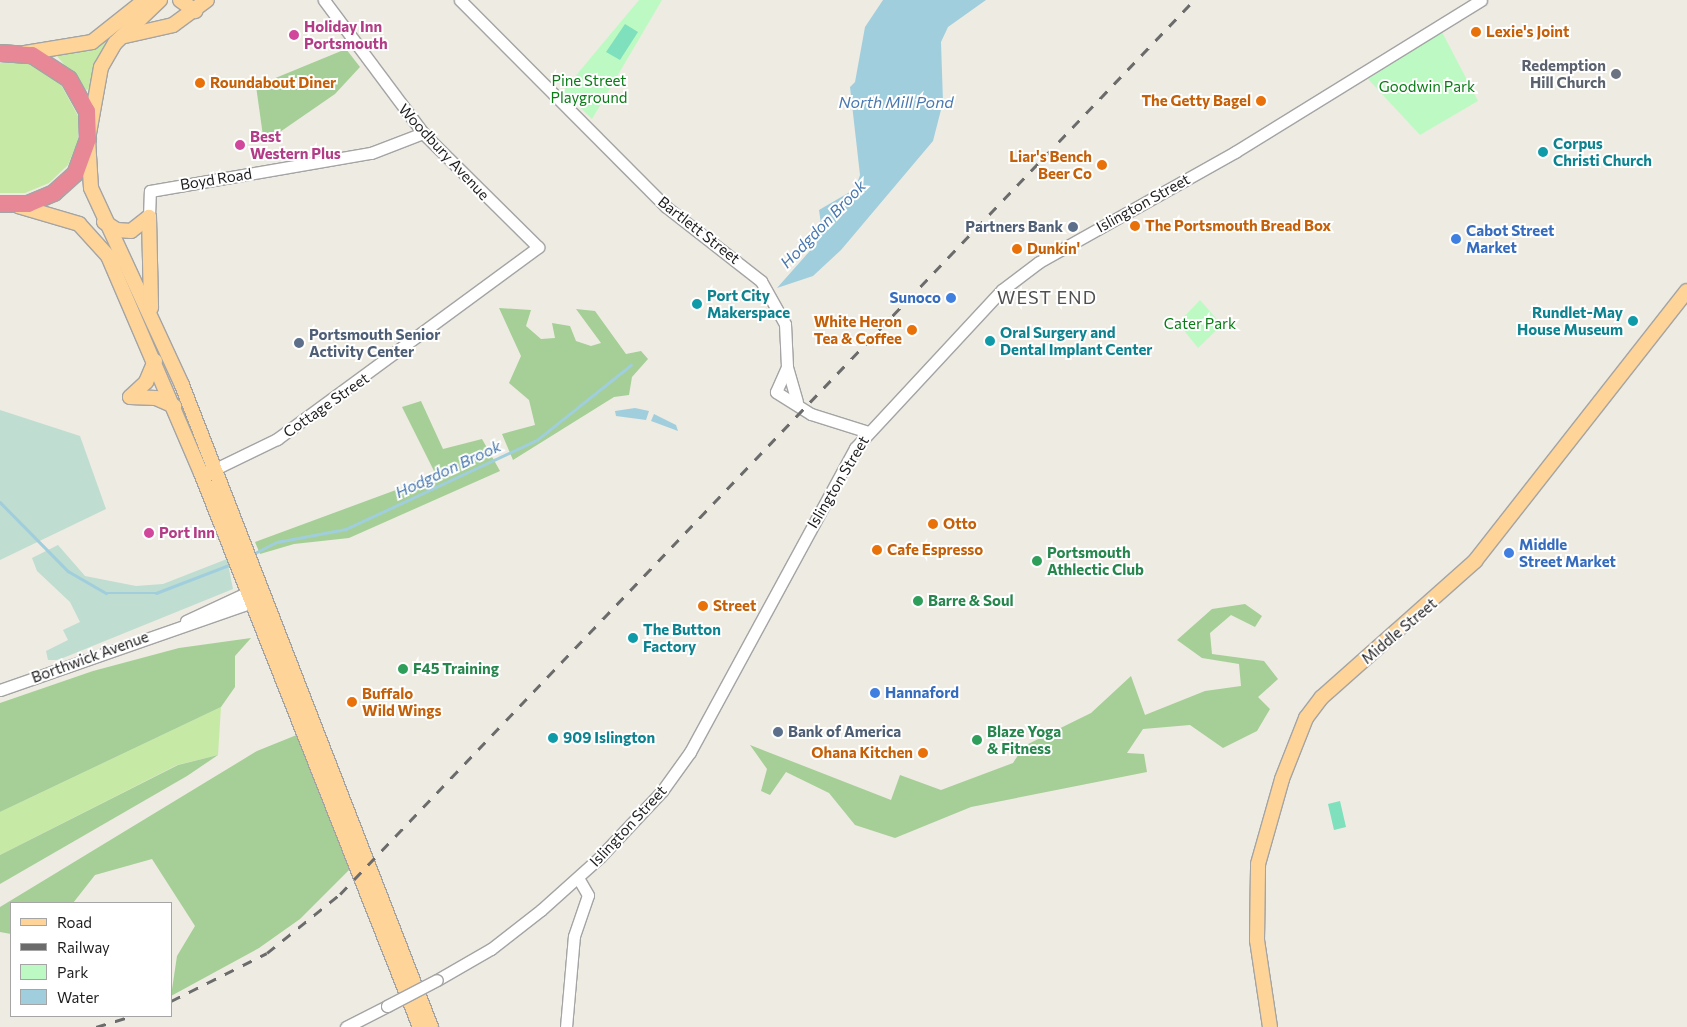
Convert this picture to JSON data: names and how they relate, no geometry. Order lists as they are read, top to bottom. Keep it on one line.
{"streets":{"main road":["Middle Street"],"street":["Woodbury Avenue","Boyd Road","Islington Street","Bartlett Street","Cottage Street","Borthwick Avenue"]},"crossings":[["Woodbury Avenue","Boyd Road"],["Woodbury Avenue","Cottage Street"],["Islington Street","Bartlett Street"]],"districts":["WEST END"],"water":["North Mill Pond","Hodgdon Brook"],"parks":["Pine Street Playground","Goodwin Park","Cater Park"],"places":["Lexie's Joint","Holiday Inn Portsmouth","Redemption Hill Church","Roundabout Diner","The Getty Bagel","Best Western Plus","Corpus Christi Church","Liar's Bench Beer Co","The Portsmouth Bread Box","Partners Bank","Cabot Street Market","Dunkin'","Sunoco","Port City Makerspace","Rundlet-May House Museum","White Heron Tea & Coffee","Oral Surgery and Dental Implant Center","Portsmouth Senior Activity Center","Otto","Port Inn","Cafe Espresso","Middle Street Market","Portsmouth Athlectic Club","Barre & Soul","Street","The Button Factory","F45 Training","Hannaford","Buffalo Wild Wings","Bank of America","909 Islington","Blaze Yoga & Fitness","Ohana Kitchen"],"legend":["Road","Railway","Park","Water"]}
